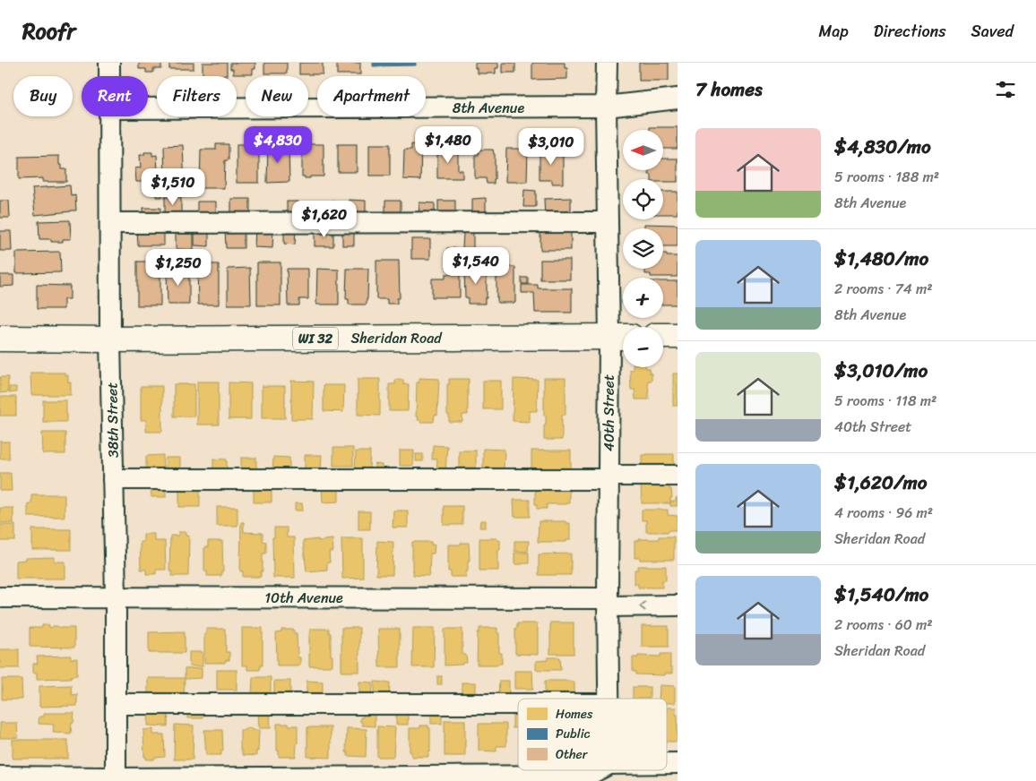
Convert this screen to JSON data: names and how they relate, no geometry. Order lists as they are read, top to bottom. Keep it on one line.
{"streets":{"main road":["Sheridan Road","WI 32"],"street":["8th Avenue","40th Street","38th Street","10th Avenue"]},"crossings":[["8th Avenue","40th Street"],["Sheridan Road","40th Street"],["Sheridan Road","38th Street"],["40th Street","10th Avenue"],["38th Street","10th Avenue"]],"legend":["Homes","Public","Other"],"north":"left","page":{"header":"Roofr","nav":["Map","Directions","Saved"],"heading":"7 homes","chip":["Buy","Rent","Filters","New","Apartment"],"list":[{"name":"$4,830/mo","note":"5 rooms · 188 m² · 8th Avenue"},{"name":"$1,480/mo","note":"2 rooms · 74 m² · 8th Avenue"},{"name":"$3,010/mo","note":"5 rooms · 118 m² · 40th Street"},{"name":"$1,620/mo","note":"4 rooms · 96 m² · Sheridan Road"},{"name":"$1,540/mo","note":"2 rooms · 60 m² · Sheridan Road"}],"price":["$4,830","$1,480","$3,010","$1,510","$1,620","$1,540","$1,250"],"map_buttons":["+","−"]}}
